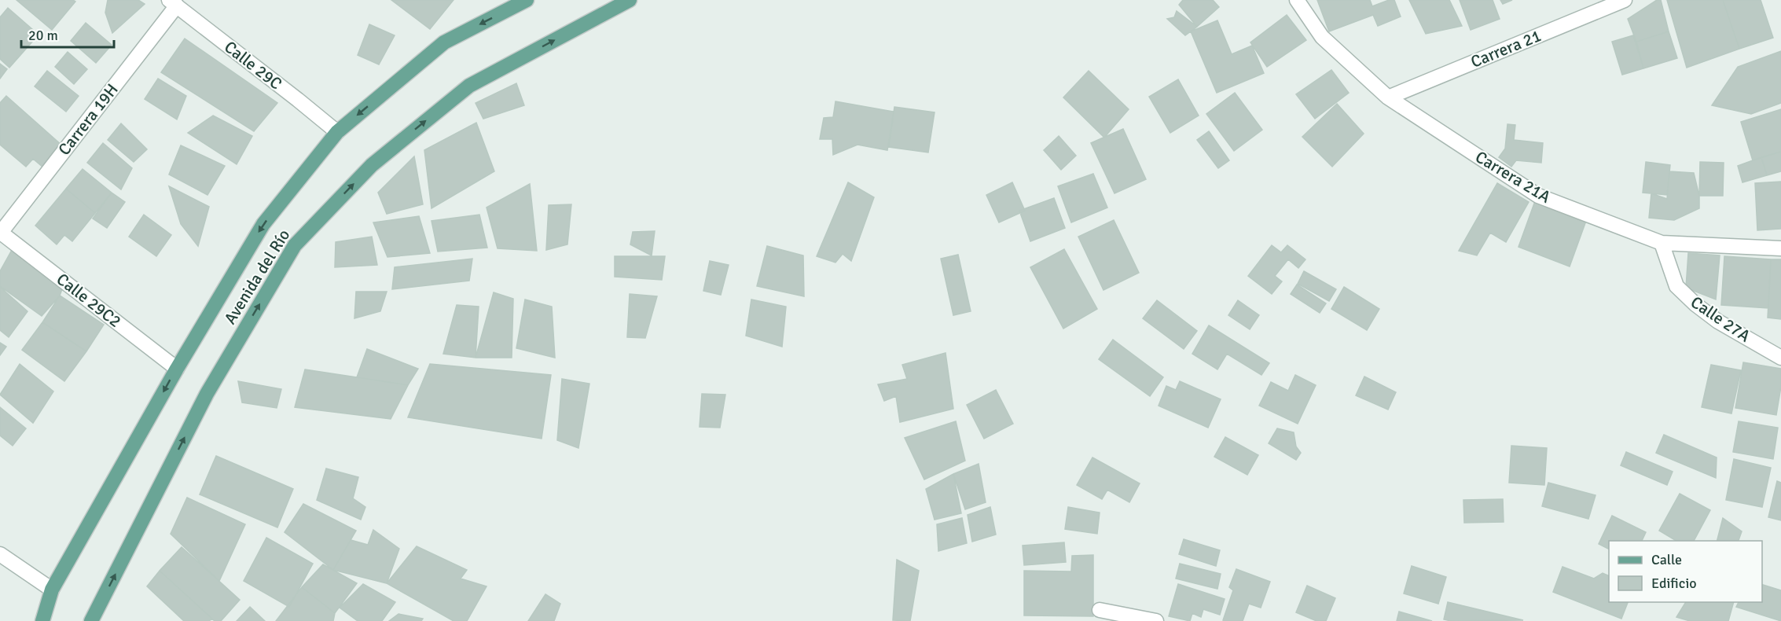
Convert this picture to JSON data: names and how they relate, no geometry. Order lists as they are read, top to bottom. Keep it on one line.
{"streets":{"main road":["Avenida del Río"],"street":["Carrera 21","Calle 29C","Carrera 19H","Carrera 21A","Calle 29C2","Calle 27A"]},"crossings":[["Carrera 21","Carrera 21A"],["Calle 29C","Carrera 19H"],["Calle 29C","Avenida del Río"],["Carrera 19H","Calle 29C2"],["Carrera 21A","Calle 27A"],["Avenida del Río","Calle 29C2"]],"legend":["Calle","Edificio"],"scale_bar":"20 m"}
